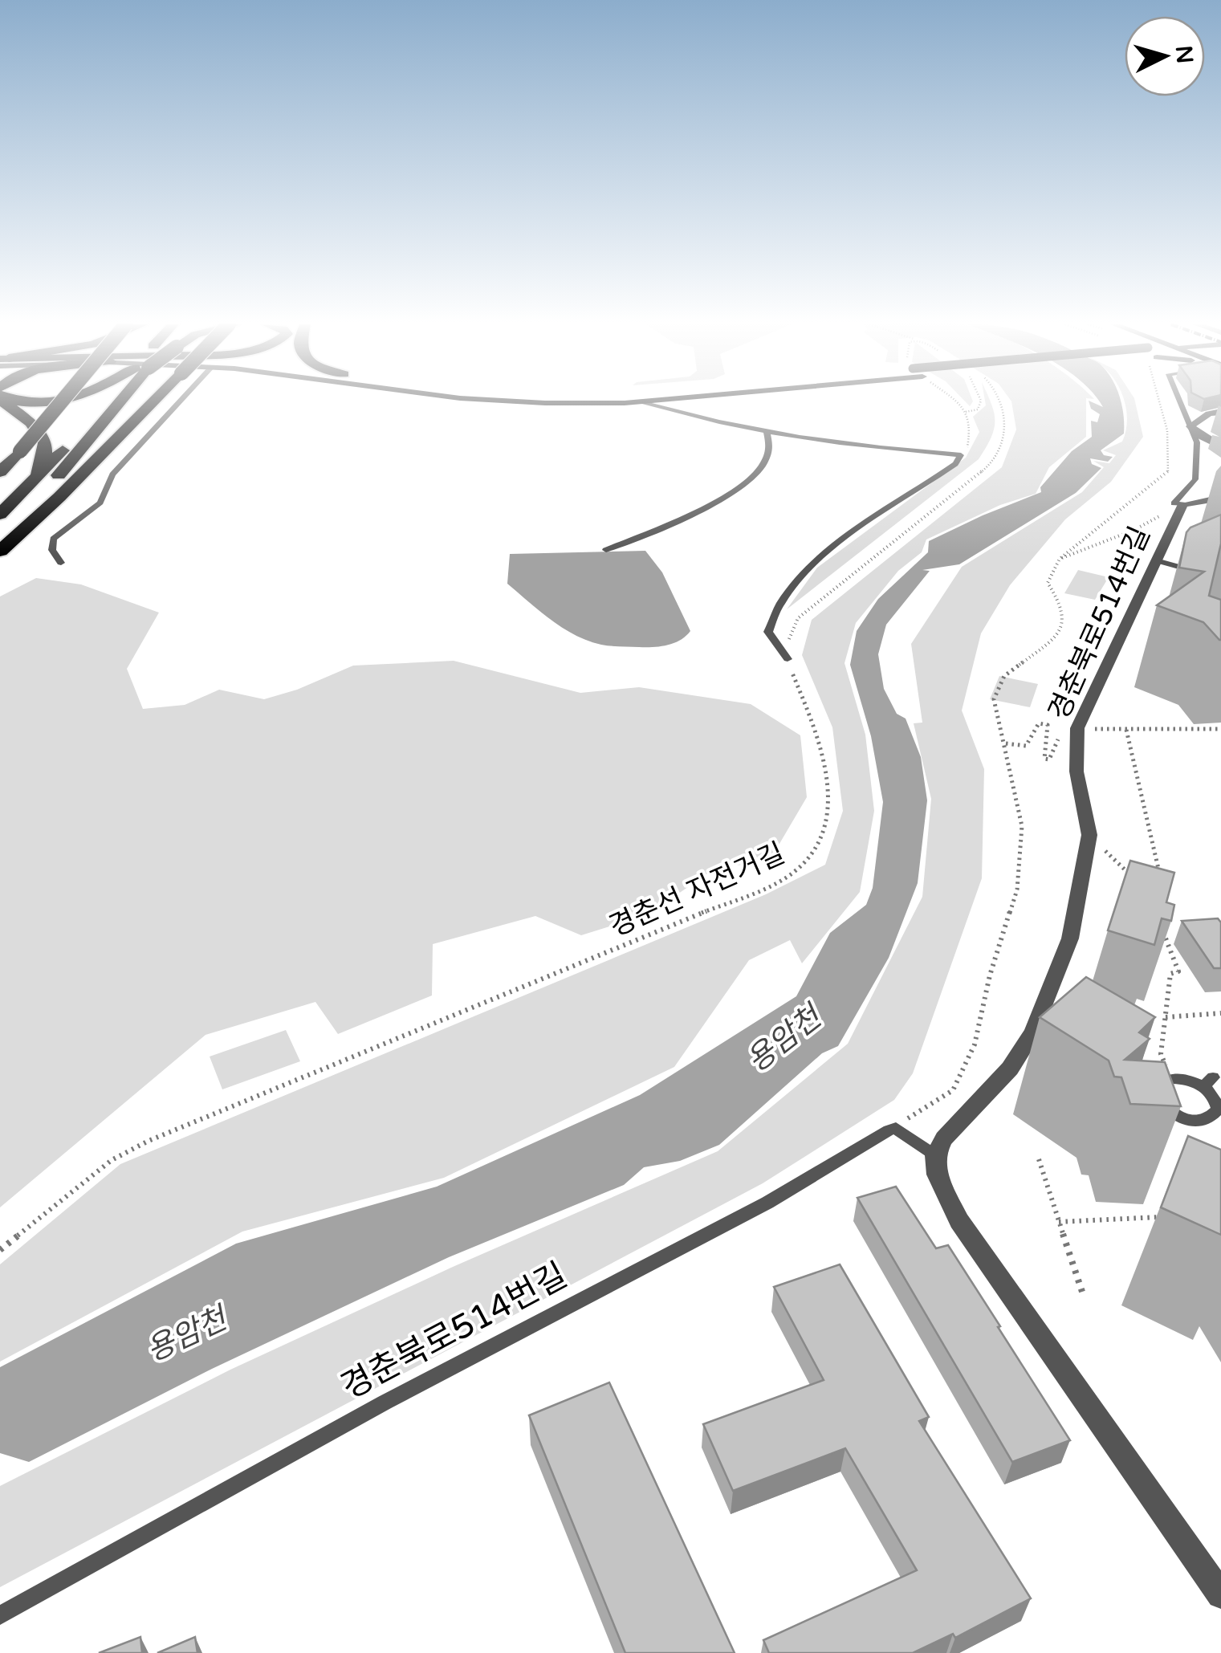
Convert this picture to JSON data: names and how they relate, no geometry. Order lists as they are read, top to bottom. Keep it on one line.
{"streets":{"street":["경춘북로514번길"],"path":["경춘선 자전거길"]},"water":["용암천"],"north":"right"}
